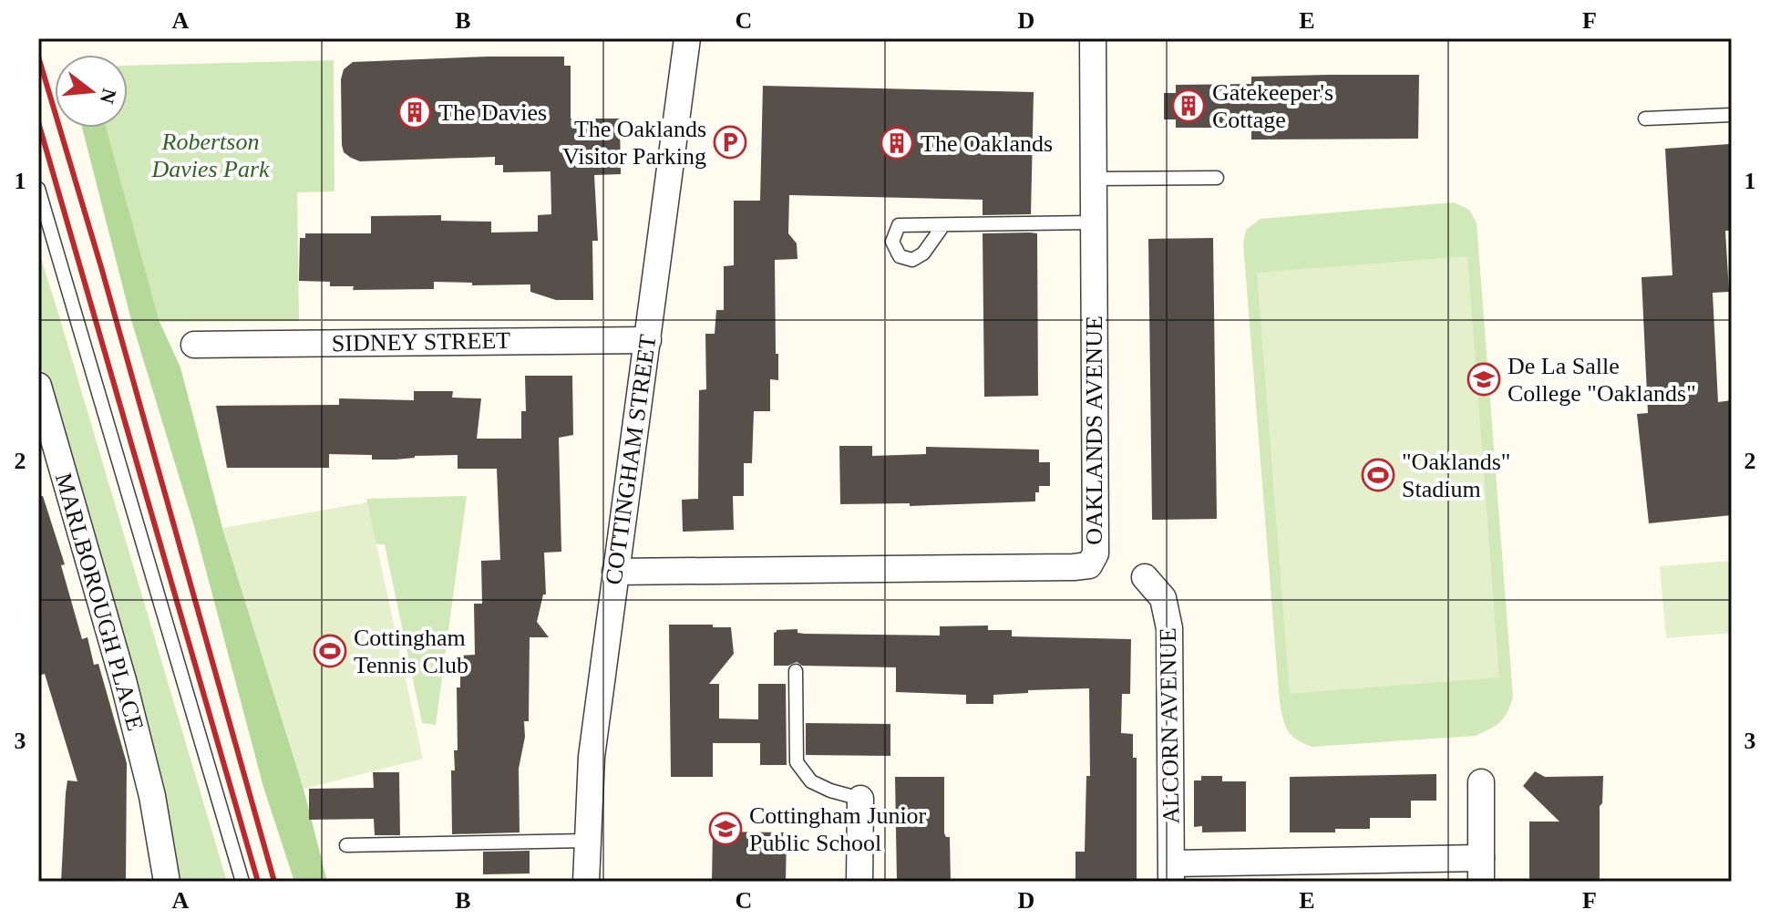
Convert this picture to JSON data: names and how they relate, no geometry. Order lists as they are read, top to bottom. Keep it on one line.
{"streets":{"street":["SIDNEY STREET","OAKLANDS AVENUE","COTTINGHAM STREET","MARLBOROUGH PLACE","ALCORN AVENUE"]},"crossings":[["SIDNEY STREET","COTTINGHAM STREET"],["OAKLANDS AVENUE","COTTINGHAM STREET"]],"parks":["Robertson Davies Park"],"places":{"building":["Gatekeeper's Cottage","The Davies","The Oaklands"],"parking":["The Oaklands Visitor Parking"],"school or university":["De La Salle College \"Oaklands\"","Cottingham Junior Public School"],"sports":["\"Oaklands\" Stadium","Cottingham Tennis Club"]},"north":"right","grid":{"columns":["A","B","C","D","E","F"],"rows":["1","2","3"]}}
